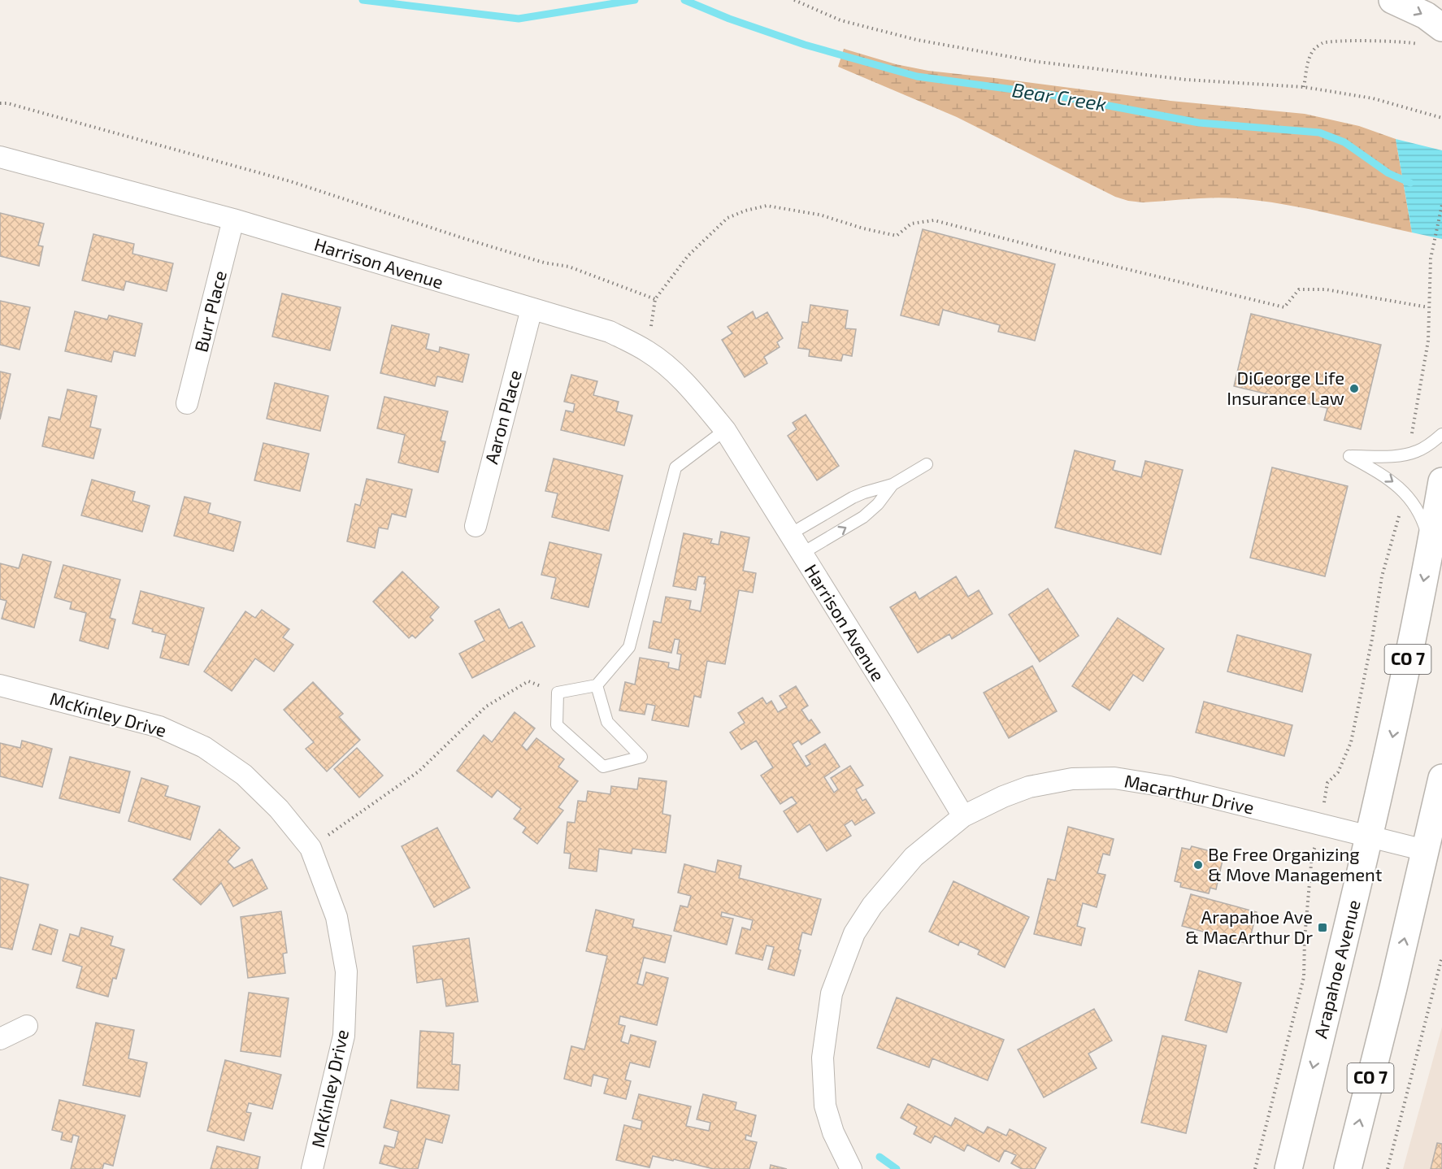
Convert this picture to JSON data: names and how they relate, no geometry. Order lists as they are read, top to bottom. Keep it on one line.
{"streets":{"main road":["CO 7","Arapahoe Avenue"],"street":["Harrison Avenue","Burr Place","Aaron Place","McKinley Drive","Macarthur Drive"]},"crossings":[["Harrison Avenue","Burr Place"],["Harrison Avenue","Aaron Place"],["Harrison Avenue","Macarthur Drive"],["CO 7","Macarthur Drive"],["Macarthur Drive","Arapahoe Avenue"]],"water":["Bear Creek"],"places":{"other":["DiGeorge Life Insurance Law","Be Free Organizing & Move Management"],"transit":["Arapahoe Ave & MacArthur Dr"]}}
